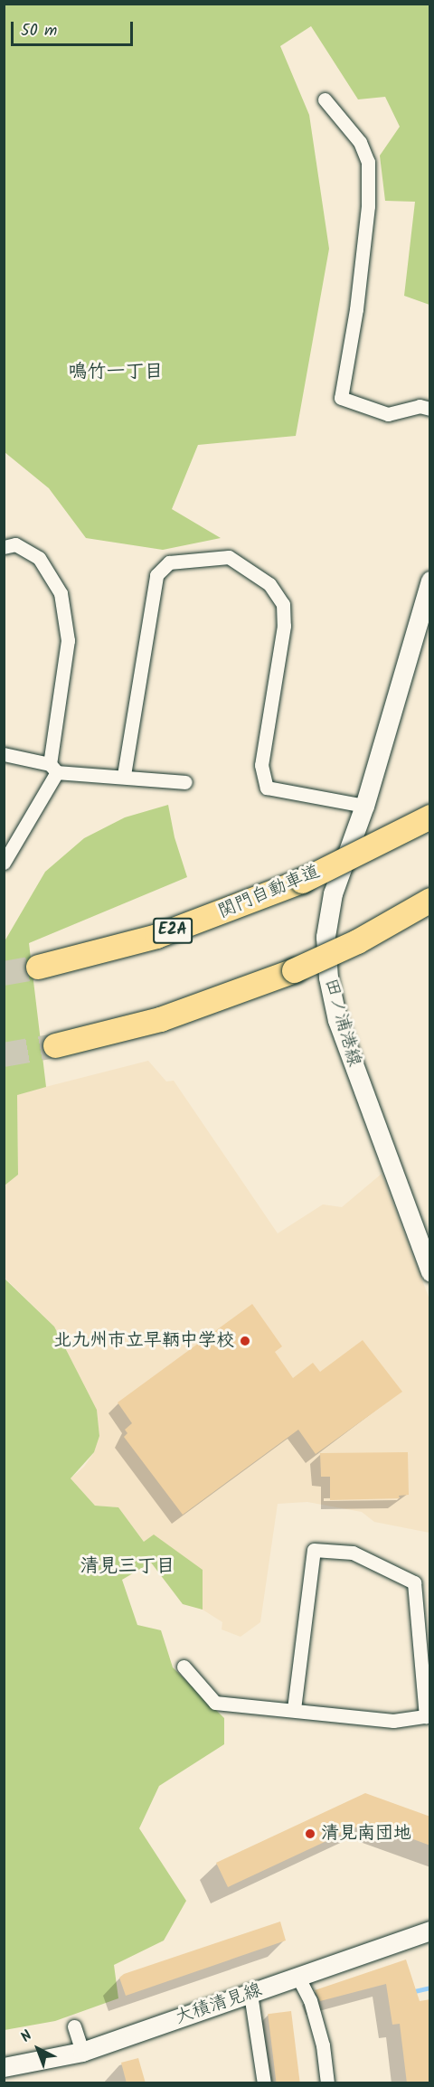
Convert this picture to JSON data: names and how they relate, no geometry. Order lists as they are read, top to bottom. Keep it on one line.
{"streets":{"highway":["関門自動車道","E2A"],"main road":["田ノ浦港線","大積清見線"]},"districts":["鳴竹一丁目","清見三丁目"],"places":["北九州市立早鞆中学校","清見南団地"],"scale_bar":"50 m","north":"top left"}
